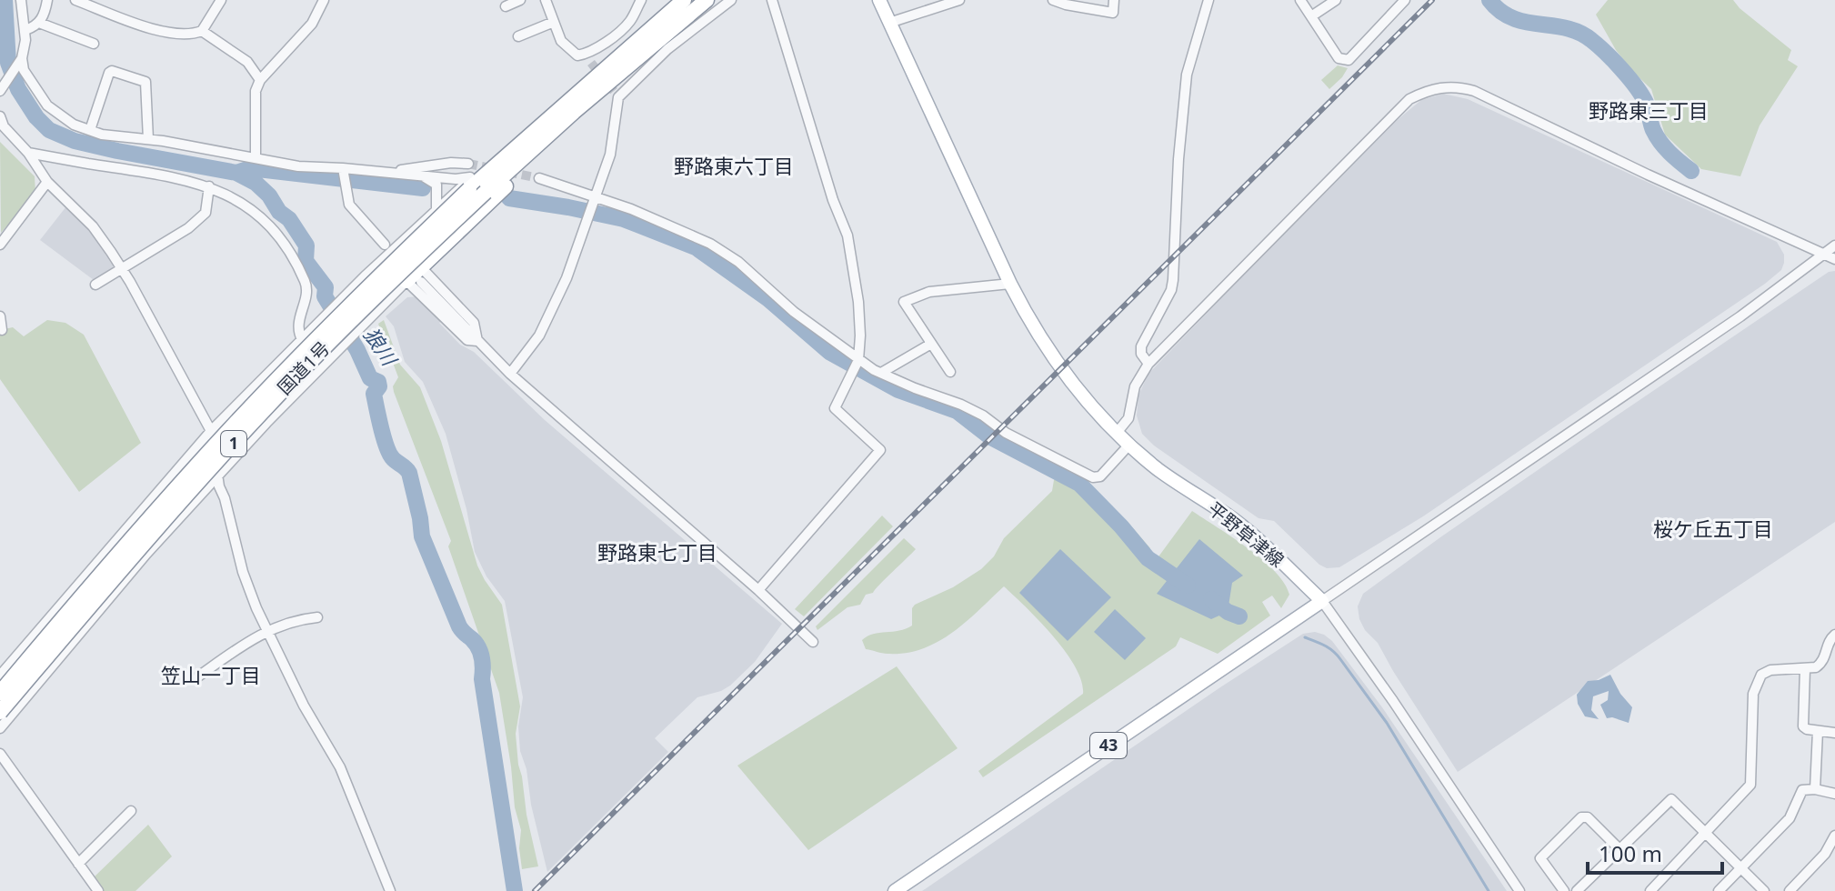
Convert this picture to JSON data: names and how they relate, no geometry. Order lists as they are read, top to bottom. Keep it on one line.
{"streets":{"highway":["国道1号","1"],"main road":["平野草津線","43"]},"crossings":[["平野草津線","43"]],"districts":["野路東三丁目","野路東六丁目","桜ケ丘五丁目","野路東七丁目","笠山一丁目"],"water":["狼川"],"scale_bar":"100 m"}
